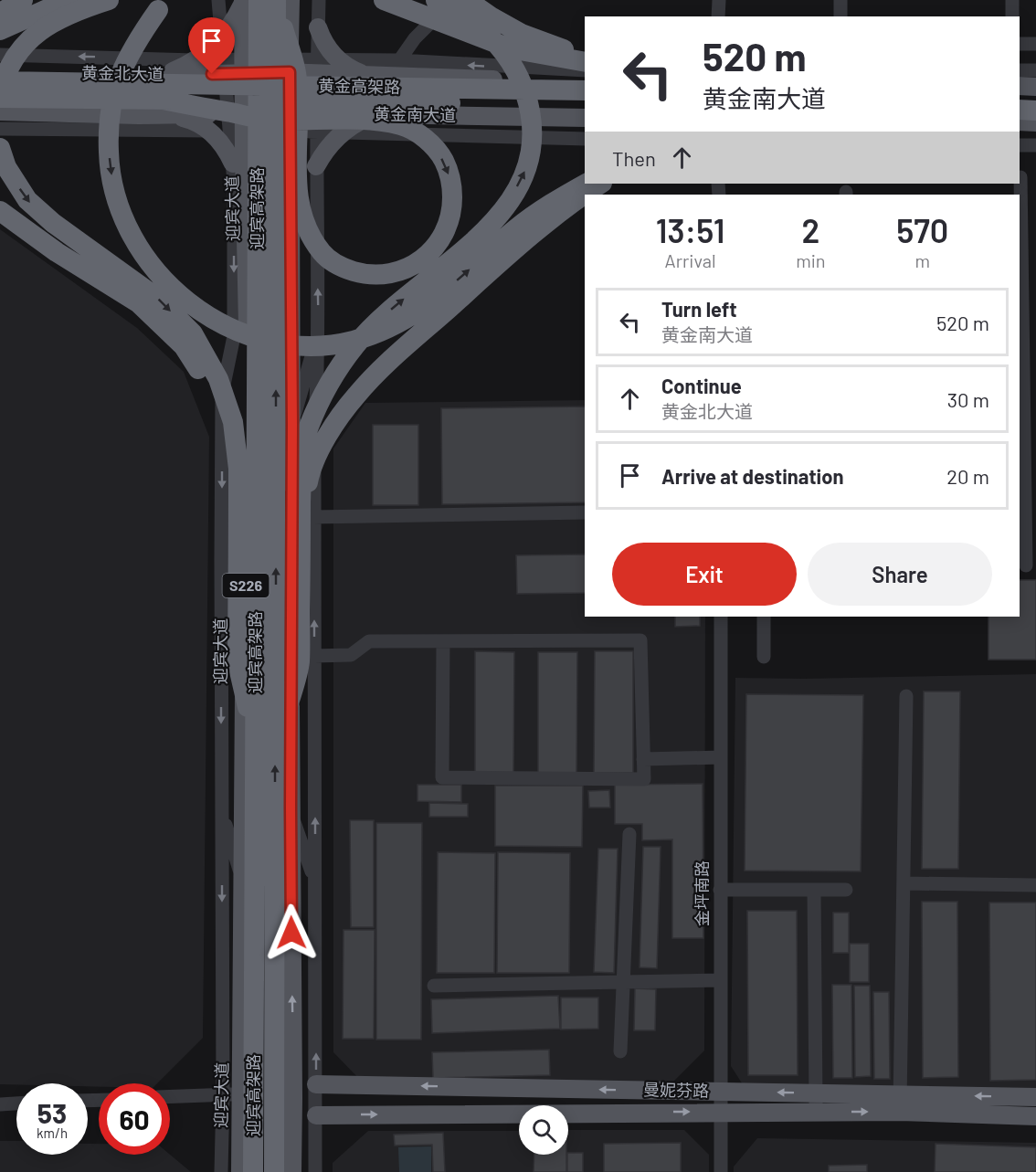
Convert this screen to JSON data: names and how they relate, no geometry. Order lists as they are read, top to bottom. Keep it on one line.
{"streets":{"highway":["黄金高架路","迎宾高架路"],"main road":["黄金北大道","黄金南大道","迎宾大道","S226","曼妮芬路"],"street":["金坪南路"]},"crossings":[["黄金北大道","迎宾大道"],["黄金南大道","迎宾大道"],["黄金南大道","S226"],["迎宾大道","迎宾高架路"],["金坪南路","曼妮芬路"]],"page":{"turn":["520 m","黄金南大道"],"then":"Then","eta":["13:51","Arrival","2","min","570","m"],"list":[{"name":"Turn left","note":"黄金南大道","value":"520 m"},{"name":"Continue","note":"黄金北大道","value":"30 m"},{"name":"Arrive at destination","value":"20 m"}],"buttons":["Exit","Share"],"speed":"53 km/h","limit":"60"}}
